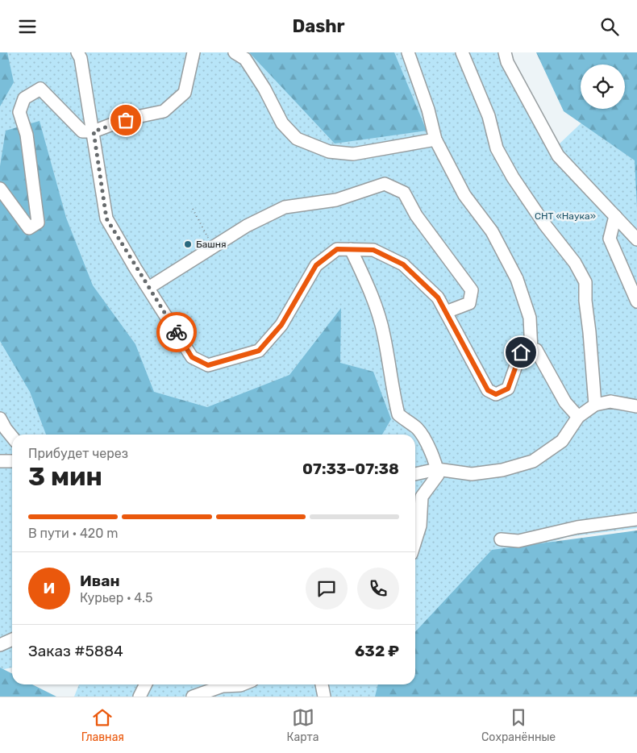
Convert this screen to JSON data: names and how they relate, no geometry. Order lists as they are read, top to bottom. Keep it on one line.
{"parks":["СНТ «Наука»"],"places":["Башня"],"page":{"header":"Dashr","heading":["3 мин","Прибудет через","07:33–07:38"],"panel":["Иван","Курьер · 4.5","Заказ #5884","632 ₽"],"bar":"В пути · 420 m","round":"И","tabs":["Главная","Карта","Сохранённые"]}}
